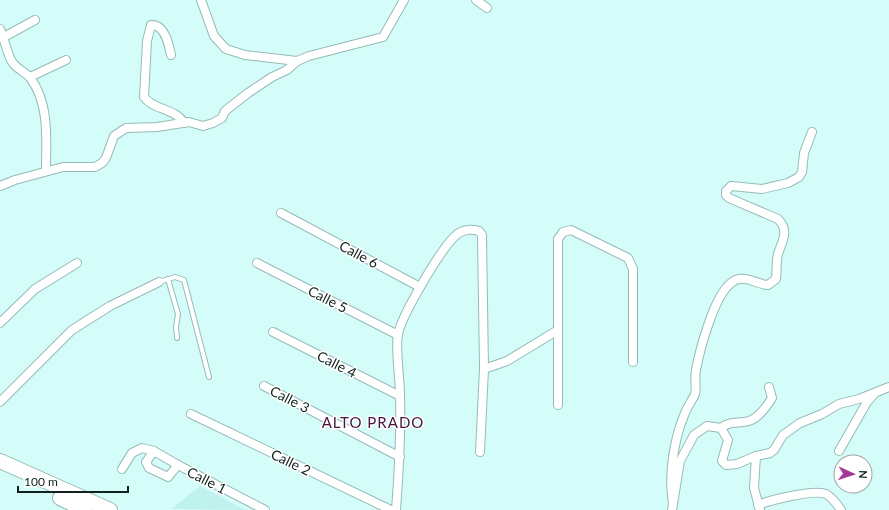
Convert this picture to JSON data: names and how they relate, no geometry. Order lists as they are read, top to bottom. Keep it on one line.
{"streets":{"street":["Calle 6","Calle 5","Calle 4","Calle 3","Calle 2","Calle 1"]},"districts":["ALTO PRADO"],"scale_bar":"100 m","north":"right"}
